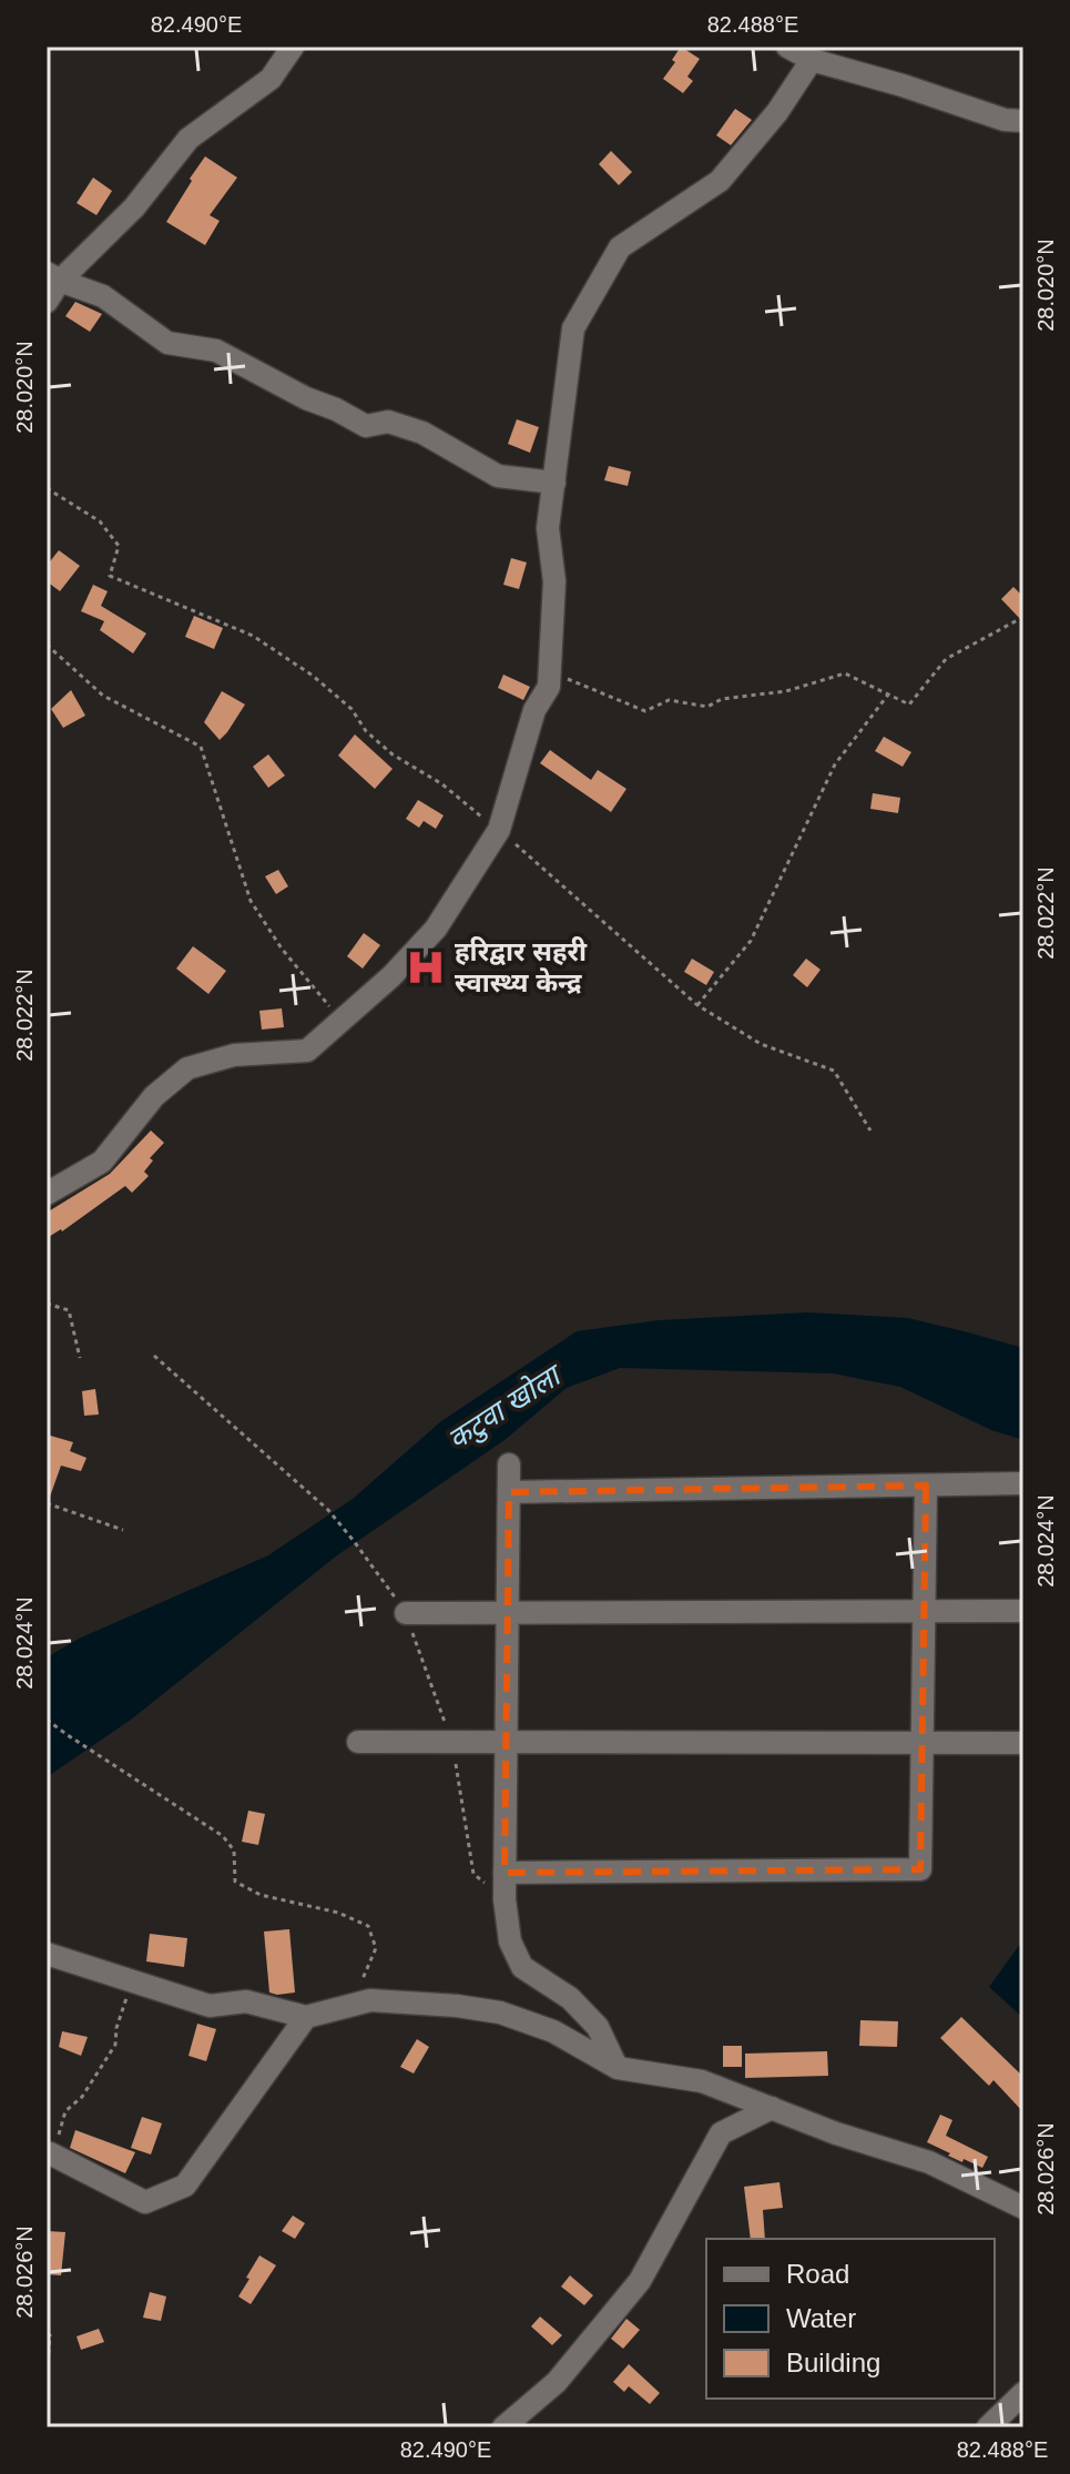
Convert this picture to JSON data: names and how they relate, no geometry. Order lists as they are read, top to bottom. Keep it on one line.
{"water":["कटुवा खोला"],"places":{"hospital":["हरिद्वार सहरी स्वास्थ्य केन्द्र"]},"legend":["Road","Water","Building"],"coordinates":["82.490°E","82.488°E","28.020°N","28.022°N","28.024°N","28.026°N"]}
